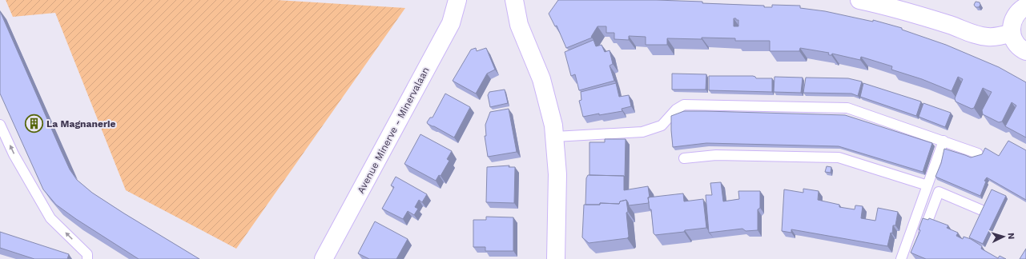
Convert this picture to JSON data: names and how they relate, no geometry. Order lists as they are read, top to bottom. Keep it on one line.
{"streets":{"street":["Avenue Minerve - Minervalaan"]},"places":{"building":["La Magnanerie"]},"north":"right"}
